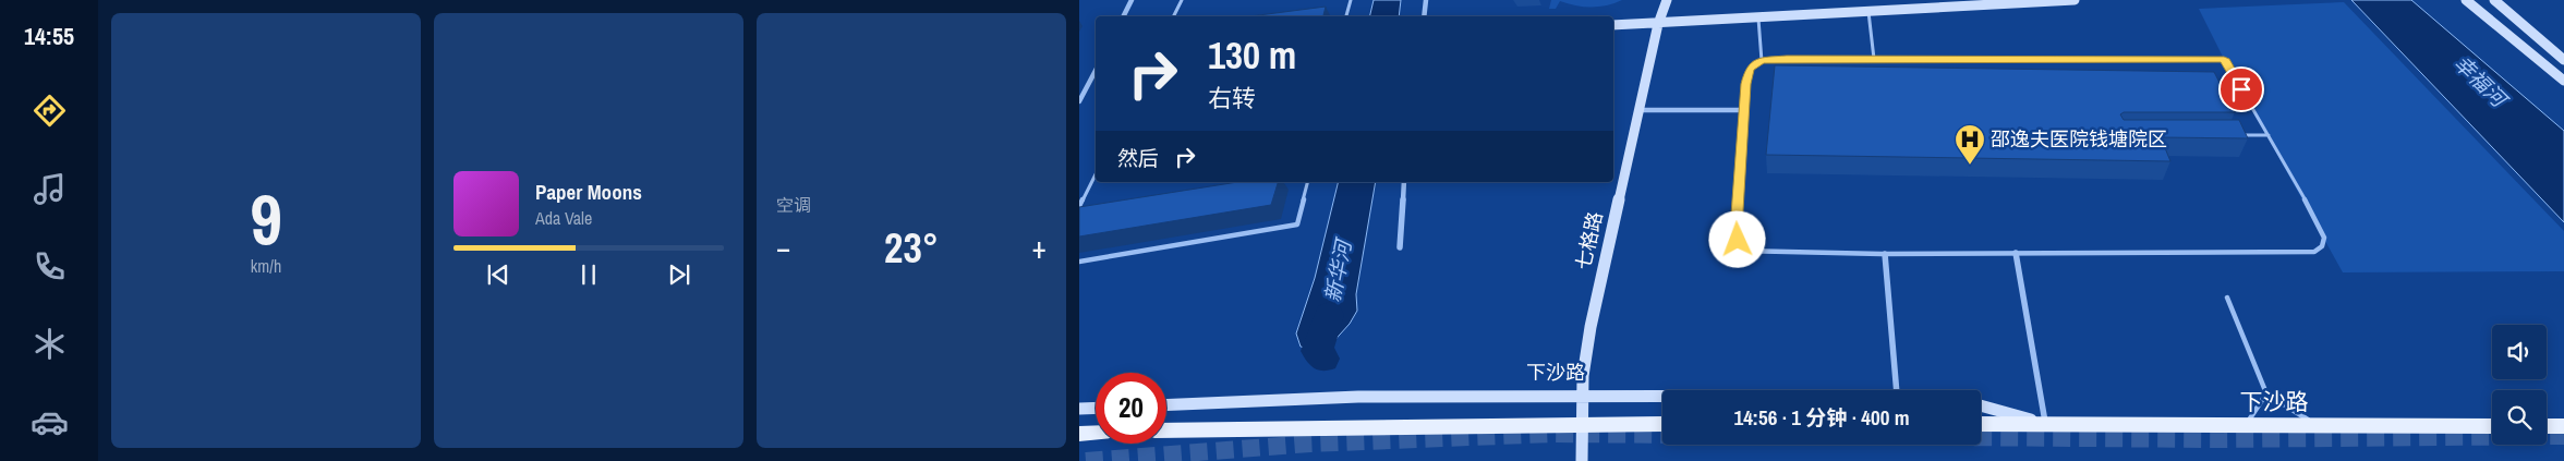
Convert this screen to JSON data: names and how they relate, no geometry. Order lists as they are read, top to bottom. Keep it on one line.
{"streets":{"main road":["下沙路"],"street":["七格路"]},"crossings":[["七格路","下沙路"]],"water":["幸福河","新华河"],"places":{"hospital":["邵逸夫医院钱塘院区"]},"page":{"tabs":"14:55","tile":[["9","km/h"],"空调"],"turn":["130 m","右转"],"then":"然后","song":["Paper Moons","Ada Vale"],"heat":["−","23°","+"],"limit":"20","trip":"14:56 · 1 分钟 · 400 m"}}
